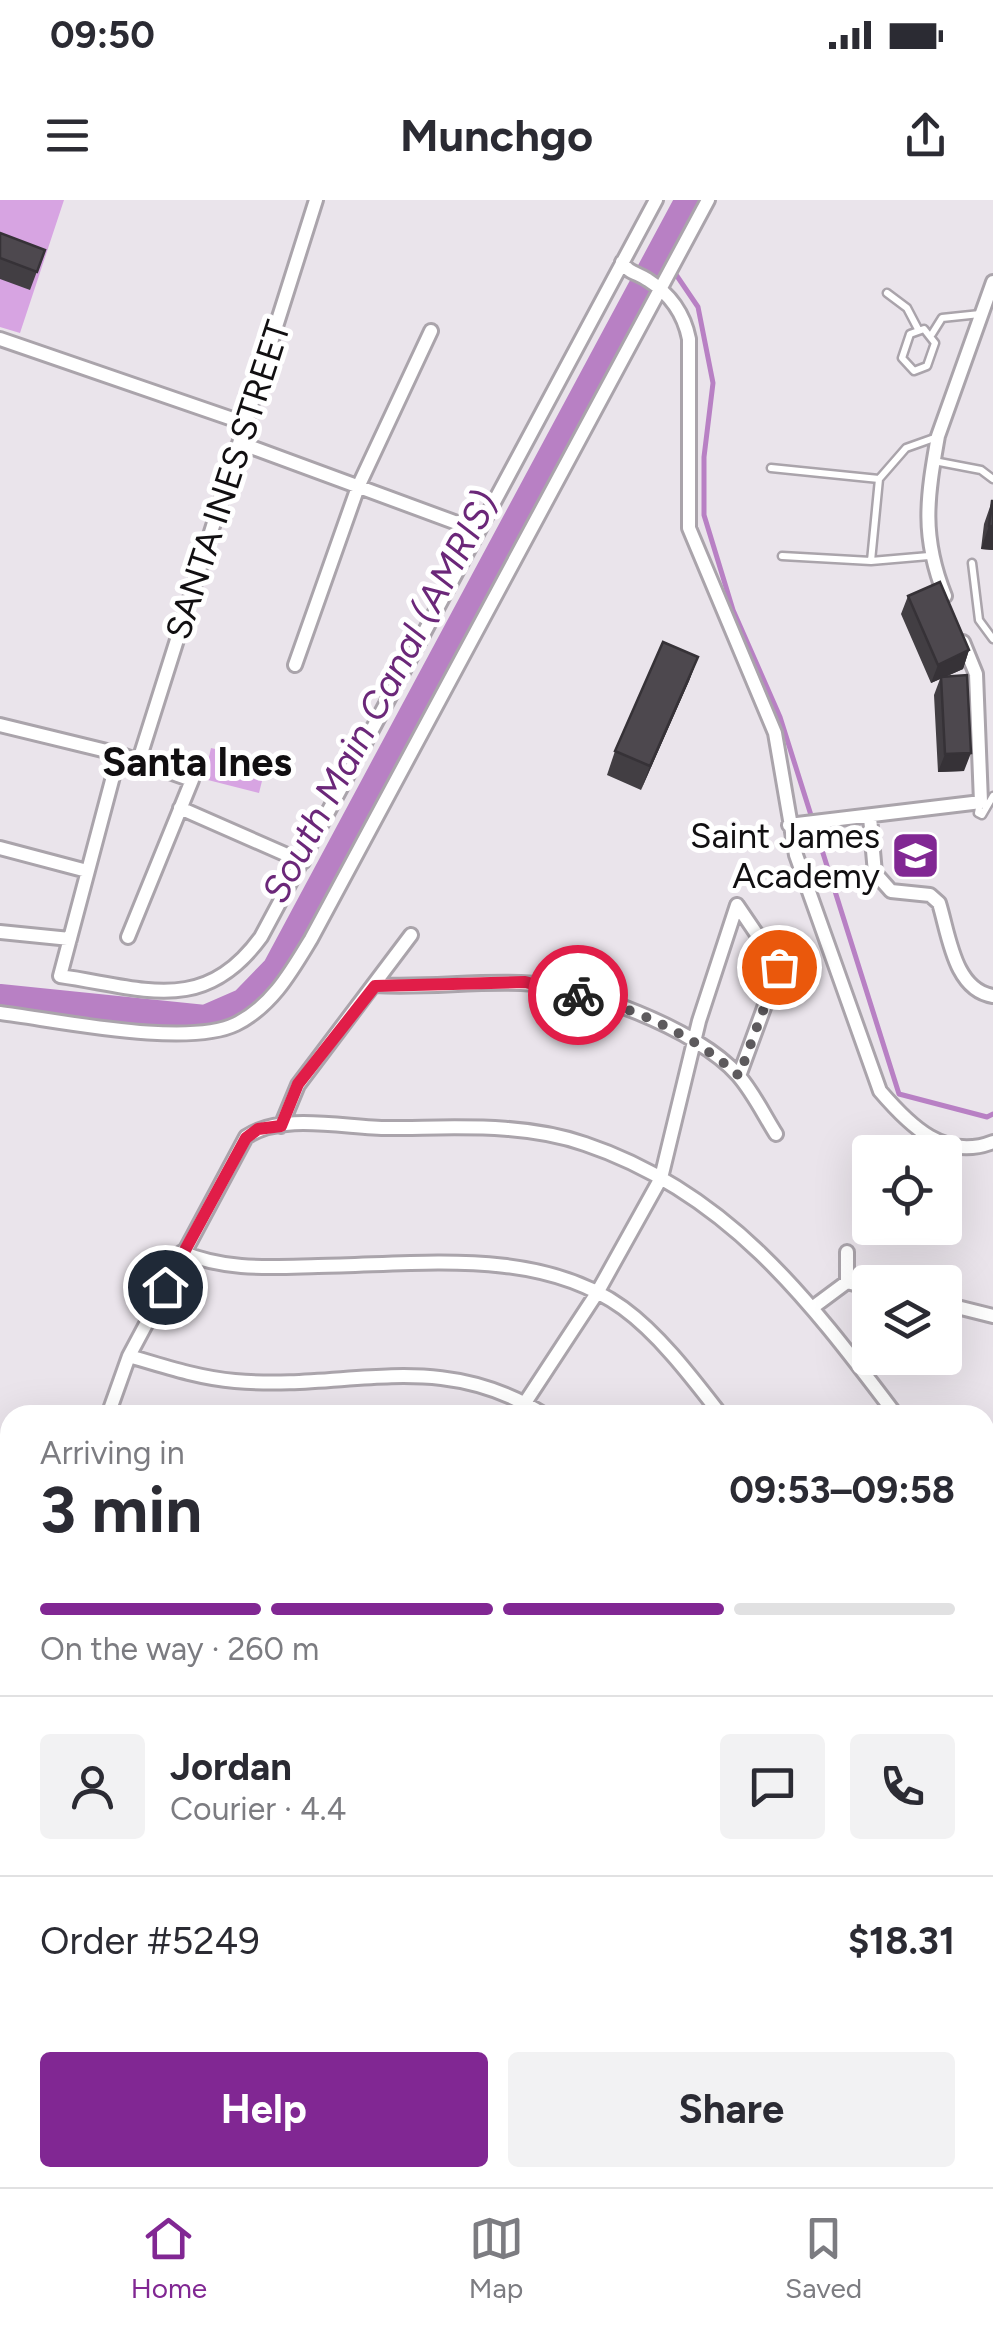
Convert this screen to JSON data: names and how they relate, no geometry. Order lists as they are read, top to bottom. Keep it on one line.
{"streets":{"street":["SANTA INES STREET"]},"districts":["Santa Ines"],"water":["South Main Canal (AMRIS)"],"places":{"school or university":["Saint James Academy"]},"page":{"status":"09:50","header":"Munchgo","heading":["3 min","Arriving in","09:53–09:58"],"panel":["Jordan","Courier · 4.4","Order #5249","$18.31"],"bar":"On the way · 260 m","buttons":["Help","Share"],"tabs":["Home","Map","Saved"]}}
